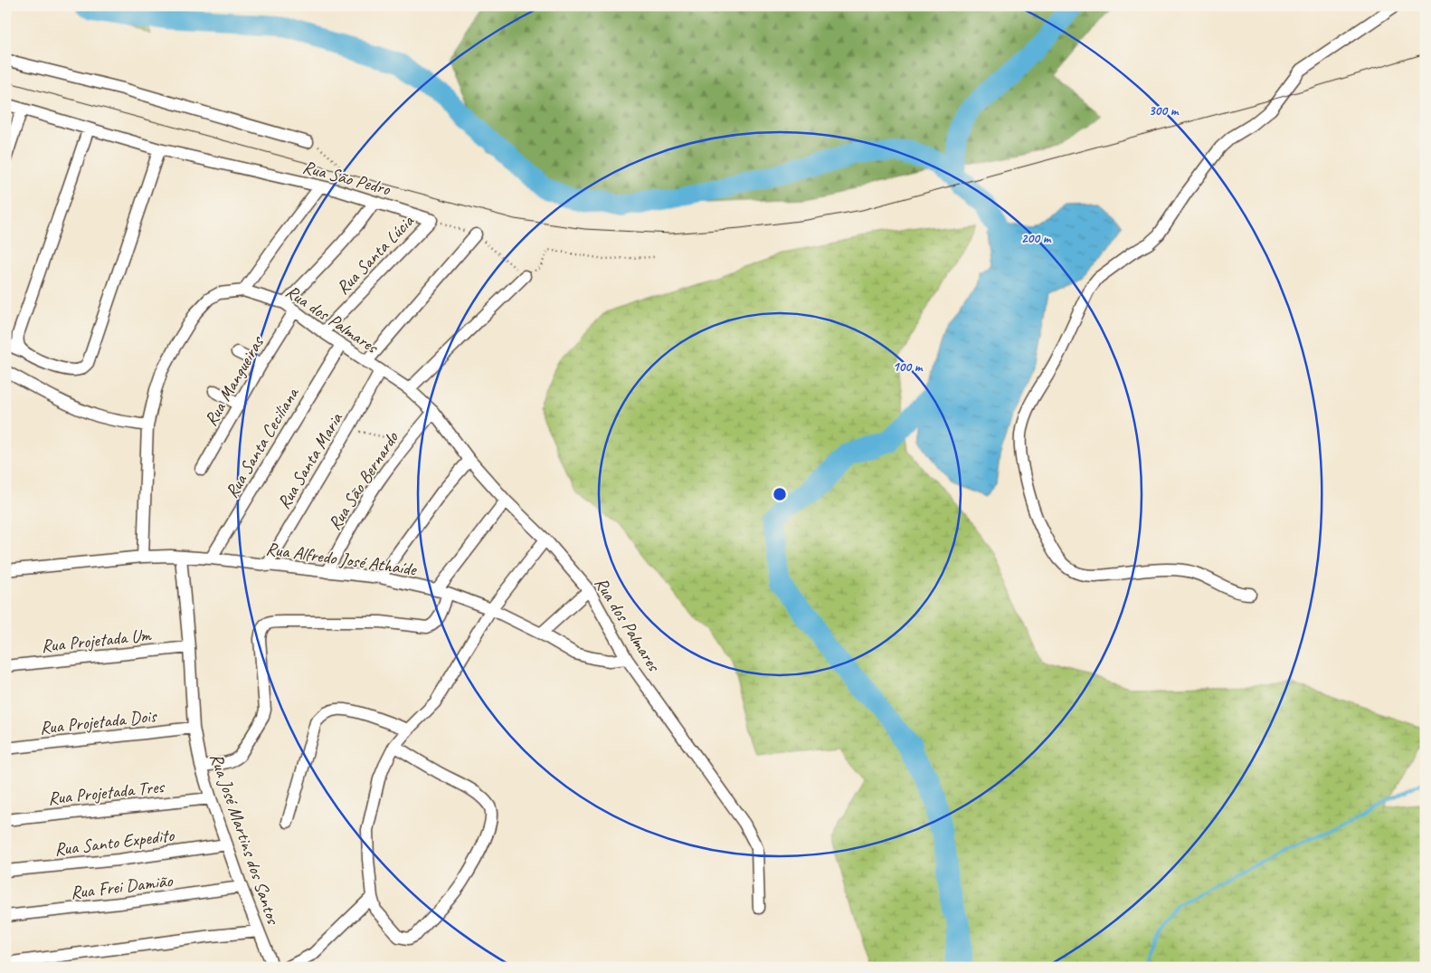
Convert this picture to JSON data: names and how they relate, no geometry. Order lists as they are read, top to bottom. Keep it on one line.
{"streets":{"street":["Rua São Pedro","Rua Santa Lúcia","Rua dos Palmares","Rua Mangueiras","Rua Santa Ceciliana","Rua Santa Maria","Rua São Bernardo","Rua Alfredo José Athaíde","Rua Projetada Um","Rua Projetada Dois","Rua Projetada Tres","Rua José Martins dos Santos","Rua Santo Expedito","Rua Frei Damião"]},"crossings":[["Rua São Pedro","Rua Santa Lúcia"],["Rua Santa Lúcia","Rua dos Palmares"],["Rua dos Palmares","Rua Mangueiras"],["Rua dos Palmares","Rua Santa Ceciliana"],["Rua dos Palmares","Rua Santa Maria"],["Rua dos Palmares","Rua São Bernardo"],["Rua dos Palmares","Rua Alfredo José Athaíde"],["Rua Santa Ceciliana","Rua Alfredo José Athaíde"],["Rua Santa Maria","Rua Alfredo José Athaíde"],["Rua São Bernardo","Rua Alfredo José Athaíde"],["Rua Alfredo José Athaíde","Rua José Martins dos Santos"],["Rua Projetada Um","Rua José Martins dos Santos"],["Rua Projetada Dois","Rua José Martins dos Santos"],["Rua Projetada Tres","Rua José Martins dos Santos"],["Rua José Martins dos Santos","Rua Santo Expedito"],["Rua José Martins dos Santos","Rua Frei Damião"]],"rings":["300 m","200 m","100 m"]}
